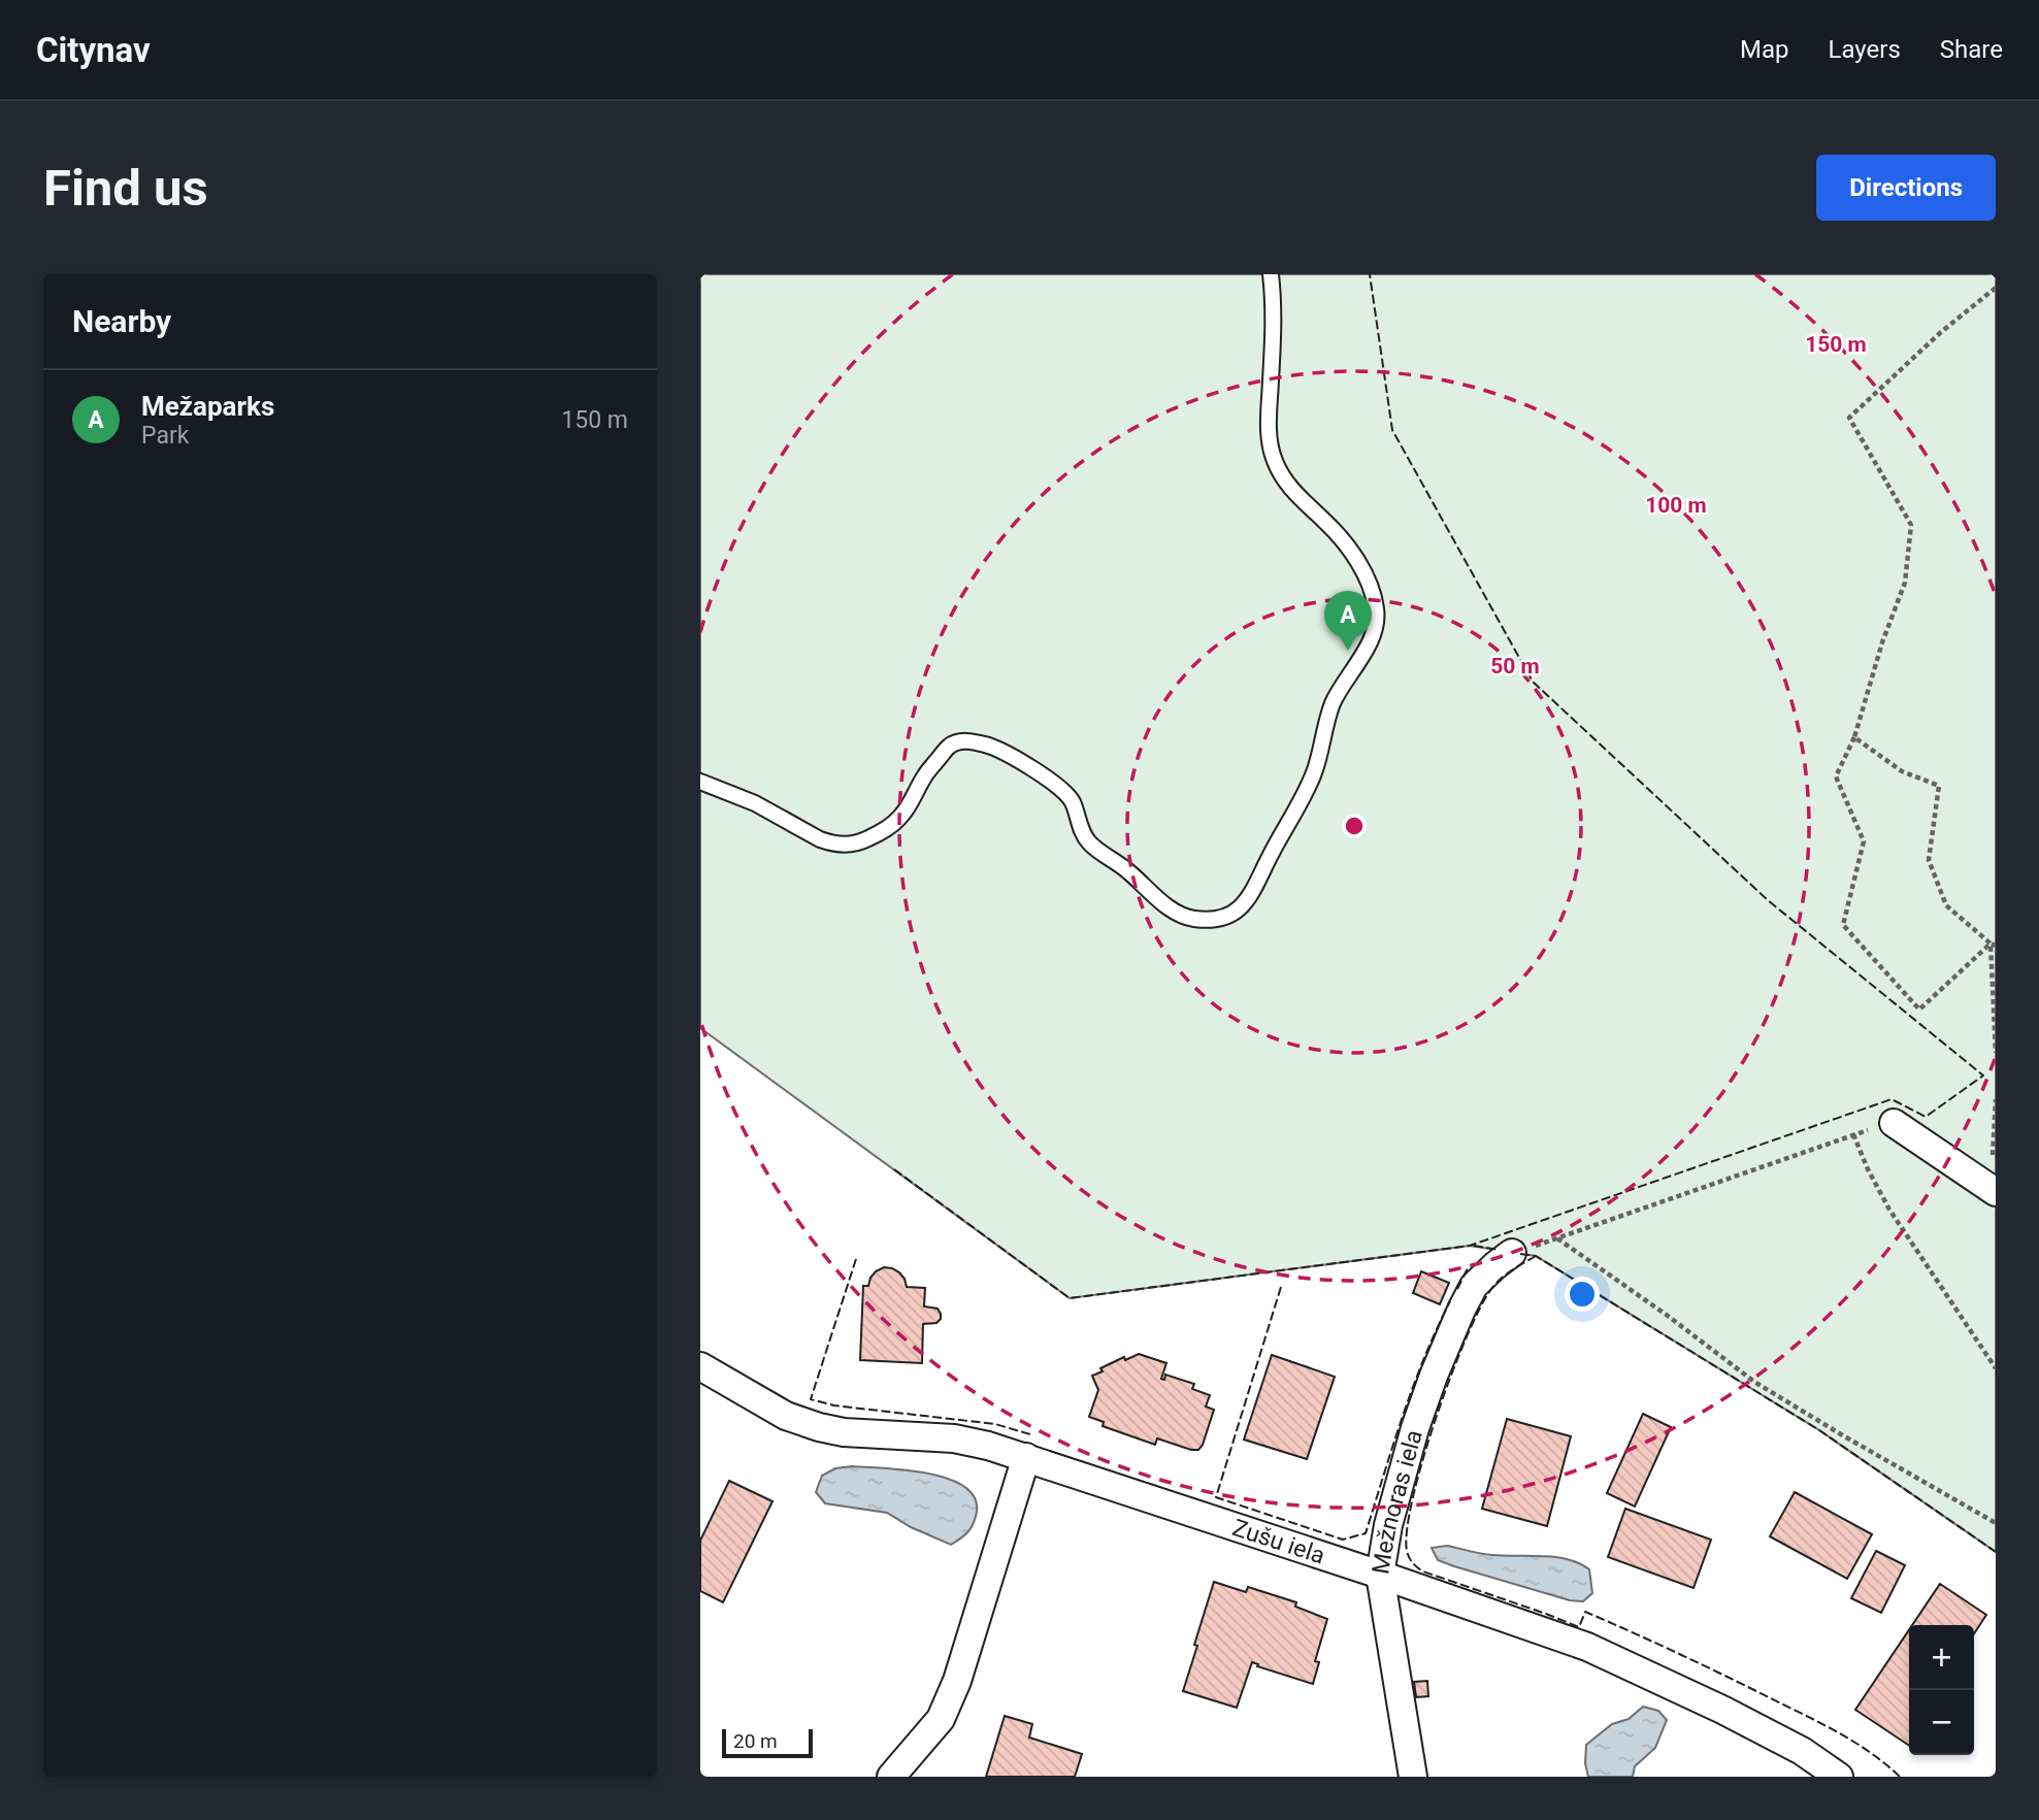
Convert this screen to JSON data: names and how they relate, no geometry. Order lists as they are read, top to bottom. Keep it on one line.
{"streets":{"street":["Mežnoras iela","Zušu iela"]},"crossings":[["Mežnoras iela","Zušu iela"]],"scale_bar":"20 m","page":{"header":"Citynav","nav":["Map","Layers","Share"],"buttons":"Directions","title":"Find us","heading":"Nearby","list":[{"mark":"A","name":"Mežaparks","note":"Park","value":"150 m"}],"pins":"A","map_buttons":["+","−"],"scale":"20 m"},"rings":["150 m","100 m","50 m"]}
